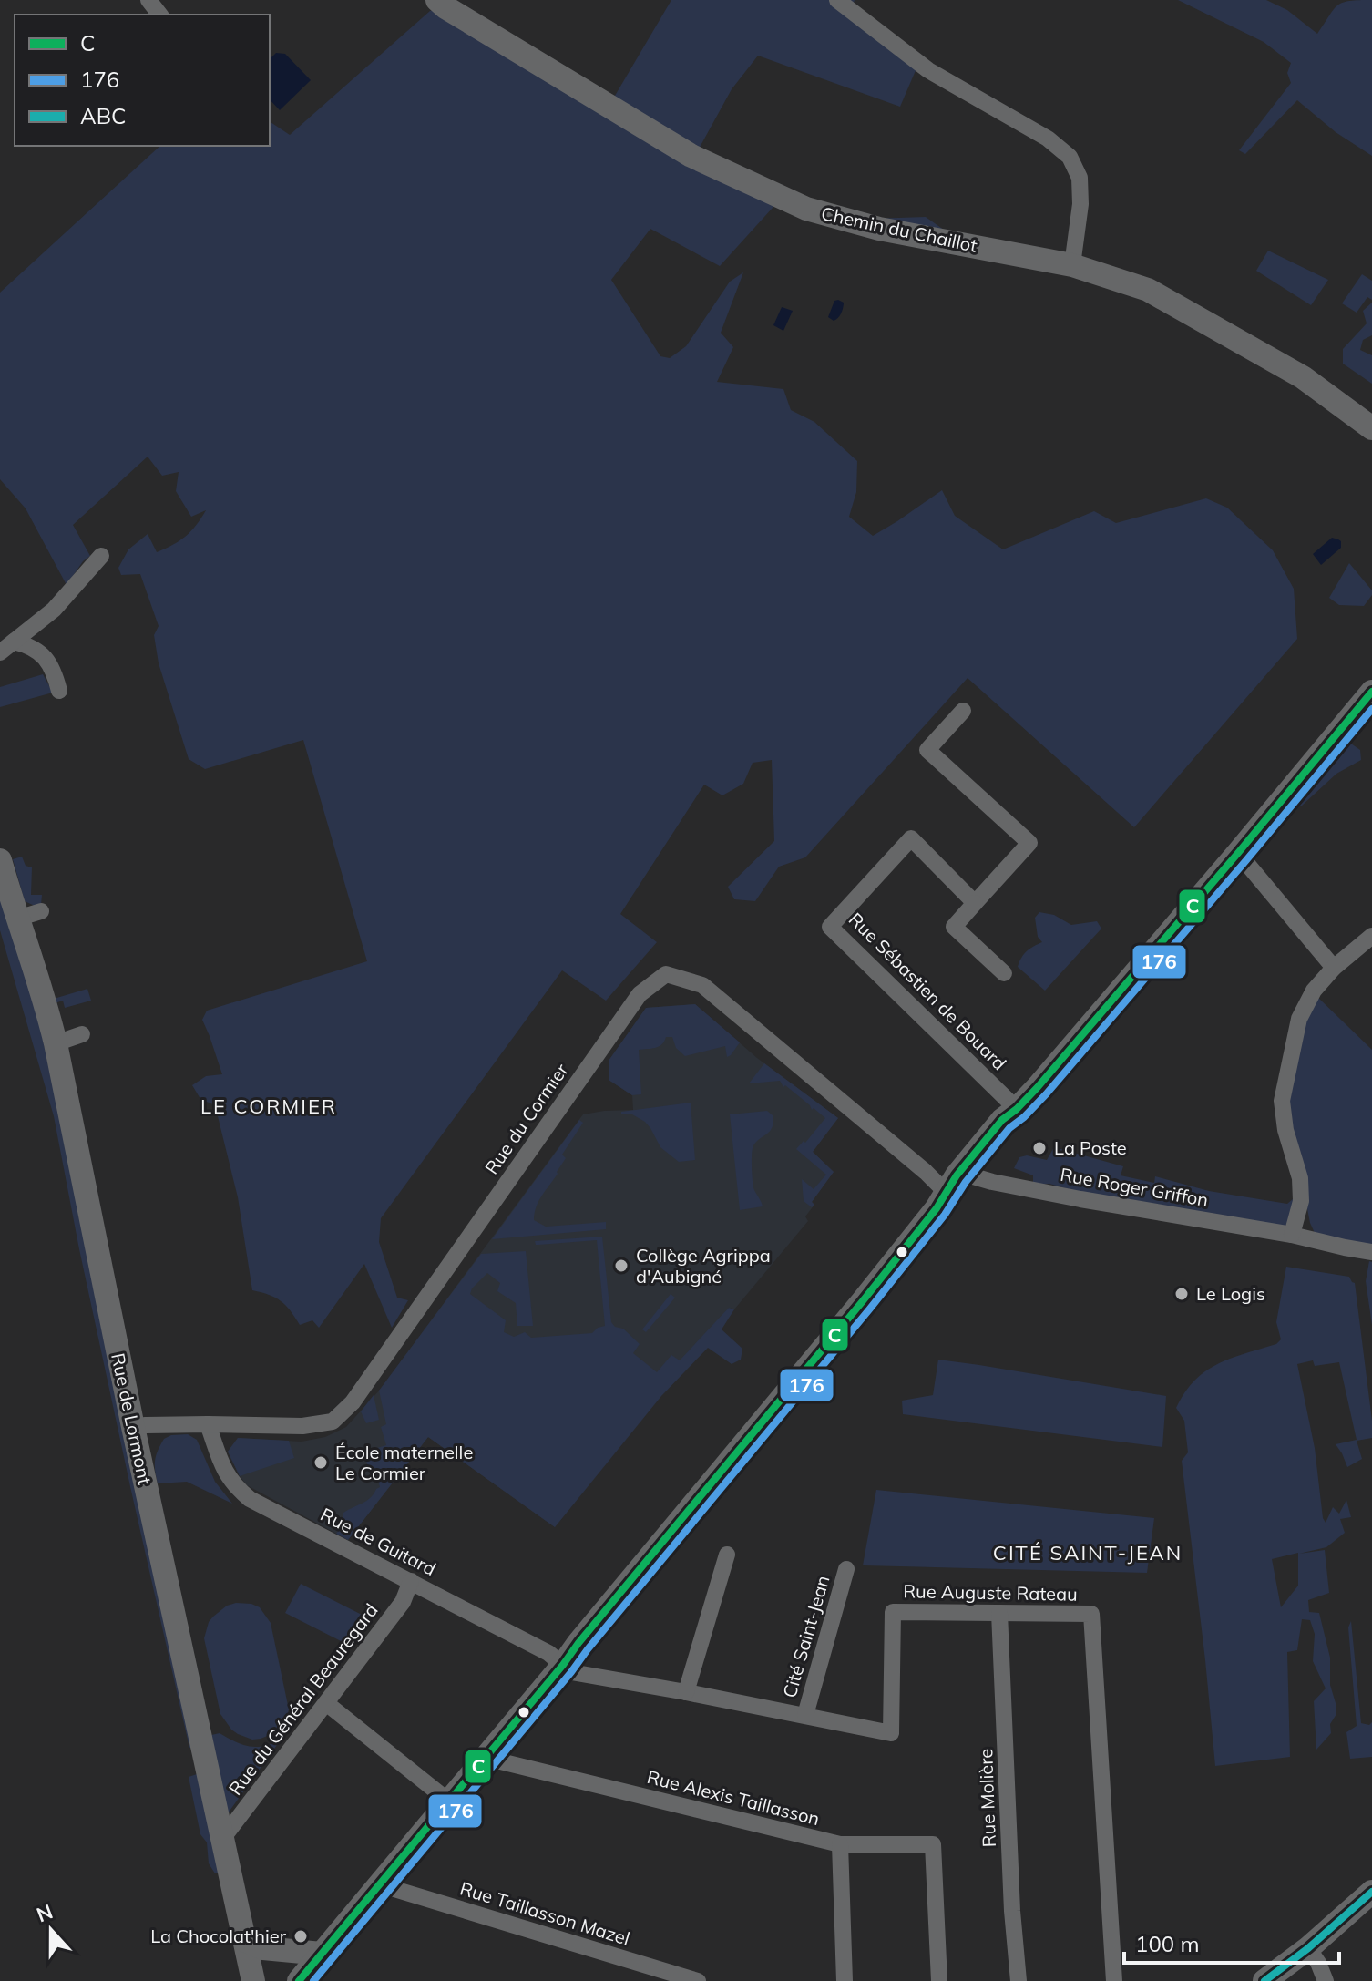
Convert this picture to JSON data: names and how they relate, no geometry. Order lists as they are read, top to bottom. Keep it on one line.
{"streets":{"main road":["Chemin du Chaillot","Rue de Lormont"],"street":["Rue Sébastien de Bouard","Rue du Cormier","Rue Roger Griffon","Rue de Guitard","Rue Auguste Rateau","Cité Saint-Jean","Rue du Général Beauregard","Rue Alexis Taillasson","Rue Molière","Rue Taillasson Mazel"]},"crossings":[["Rue du Cormier","Rue de Lormont"],["Rue du Cormier","Rue de Guitard"],["Rue de Lormont","Rue du Général Beauregard"],["Rue de Guitard","Rue Auguste Rateau"],["Rue de Guitard","Rue du Général Beauregard"],["Rue Auguste Rateau","Cité Saint-Jean"],["Rue Auguste Rateau","Rue Molière"]],"districts":["LE CORMIER","CITÉ SAINT-JEAN"],"places":["La Poste","Collège Agrippa d'Aubigné","Le Logis","École maternelle Le Cormier","La Chocolat'hier"],"lines":["transit line C","transit line 176","transit line ABC"],"legend":["C","176","ABC"],"scale_bar":"100 m","north":"top"}
